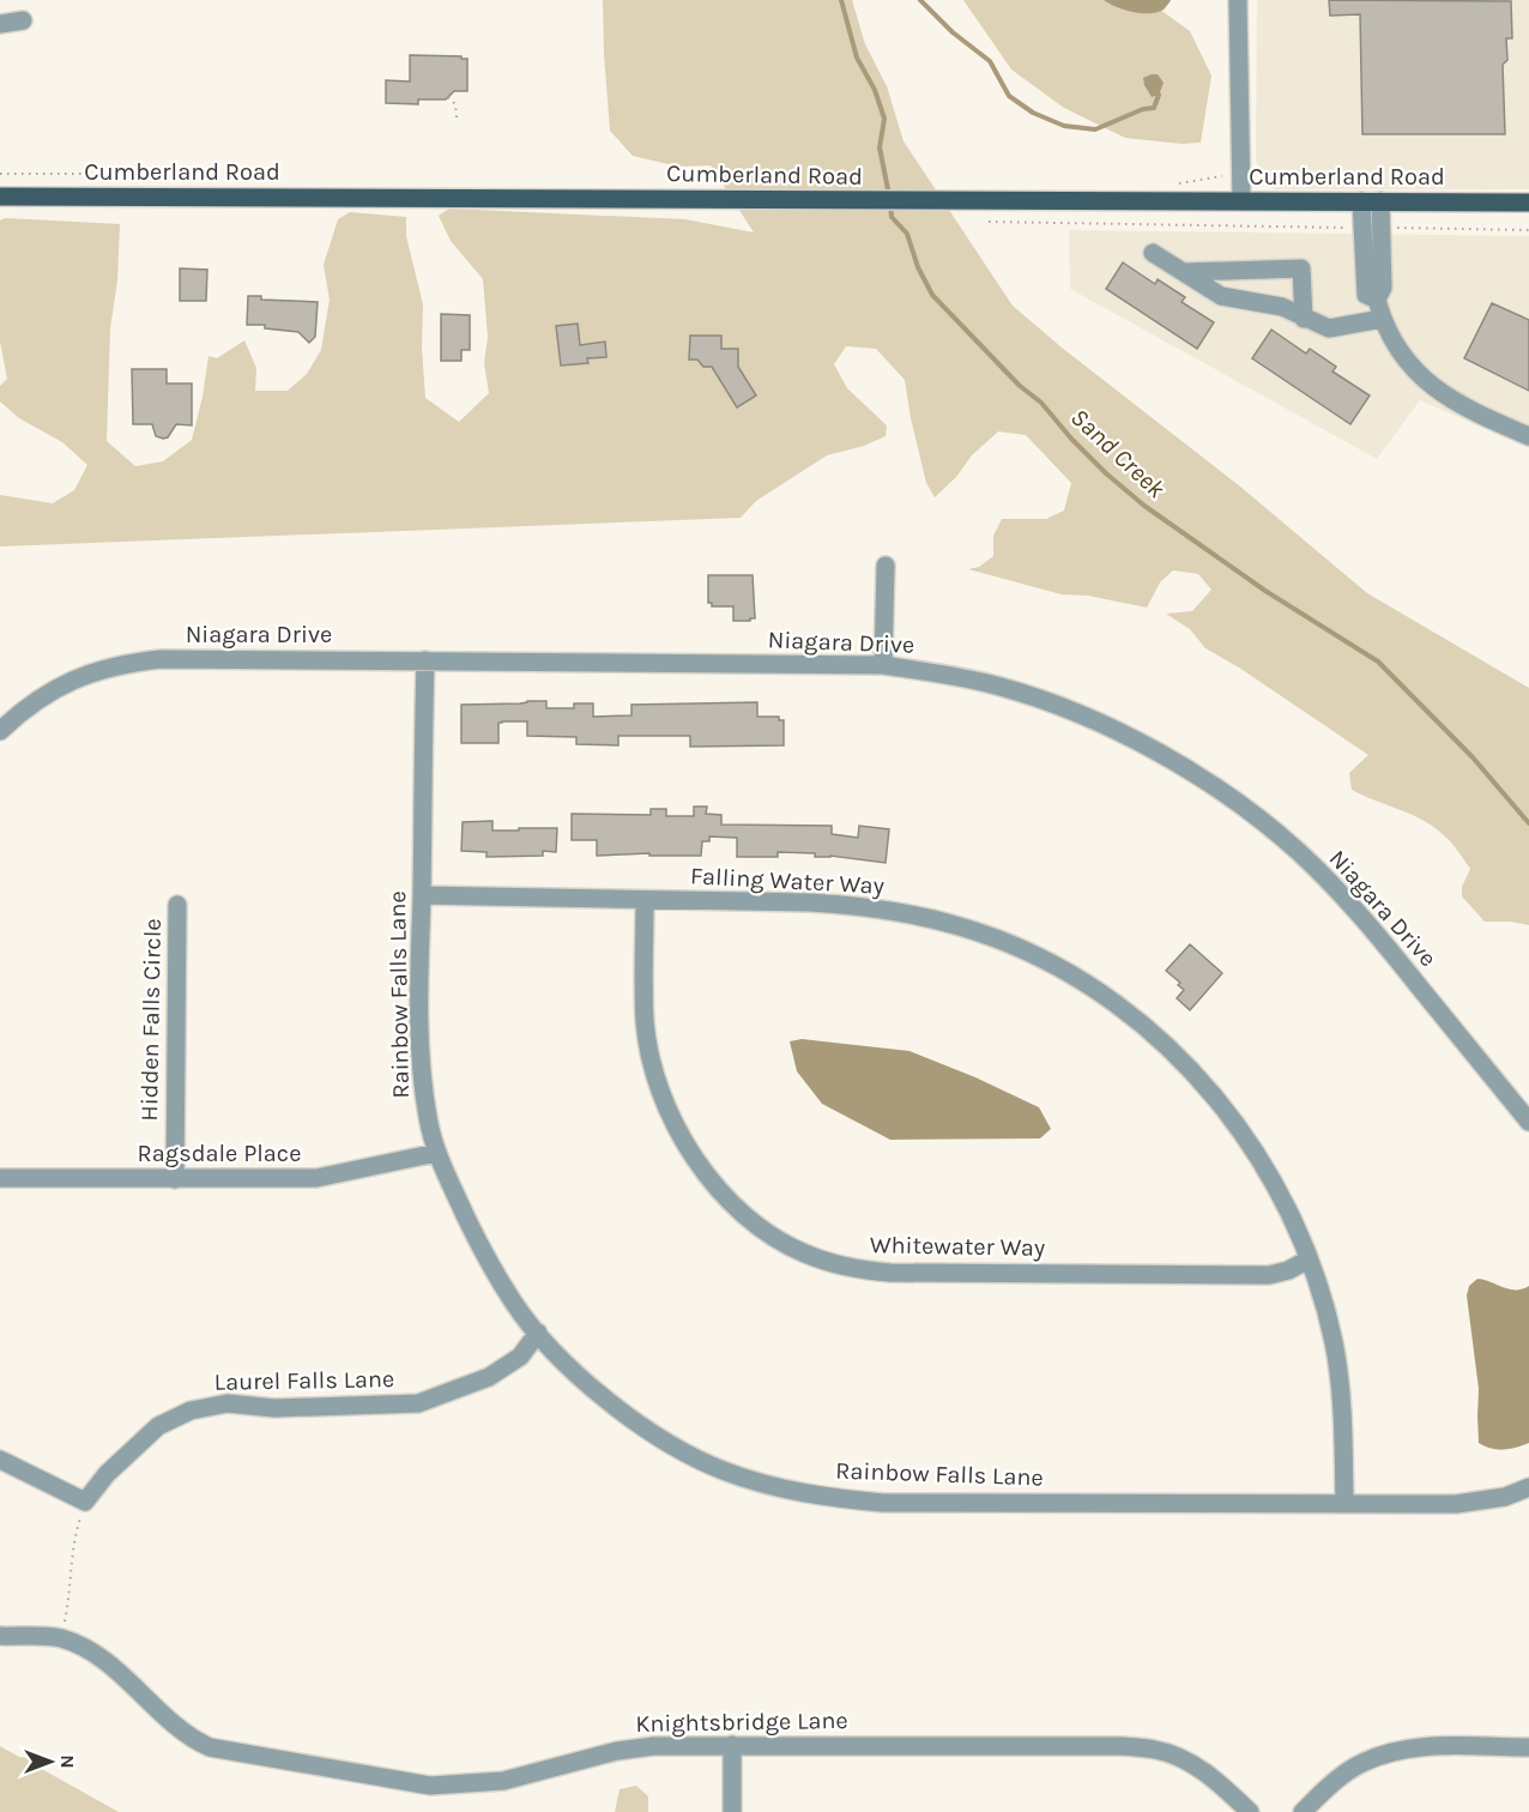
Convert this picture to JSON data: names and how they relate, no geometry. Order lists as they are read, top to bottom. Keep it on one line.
{"streets":{"main road":["Cumberland Road"],"street":["Niagara Drive","Falling Water Way","Rainbow Falls Lane","Hidden Falls Circle","Ragsdale Place","Whitewater Way","Laurel Falls Lane","Knightsbridge Lane"]},"crossings":[["Niagara Drive","Rainbow Falls Lane"],["Falling Water Way","Rainbow Falls Lane"],["Falling Water Way","Whitewater Way"],["Rainbow Falls Lane","Ragsdale Place"],["Rainbow Falls Lane","Laurel Falls Lane"],["Hidden Falls Circle","Ragsdale Place"]],"water":["Sand Creek"],"north":"right"}
